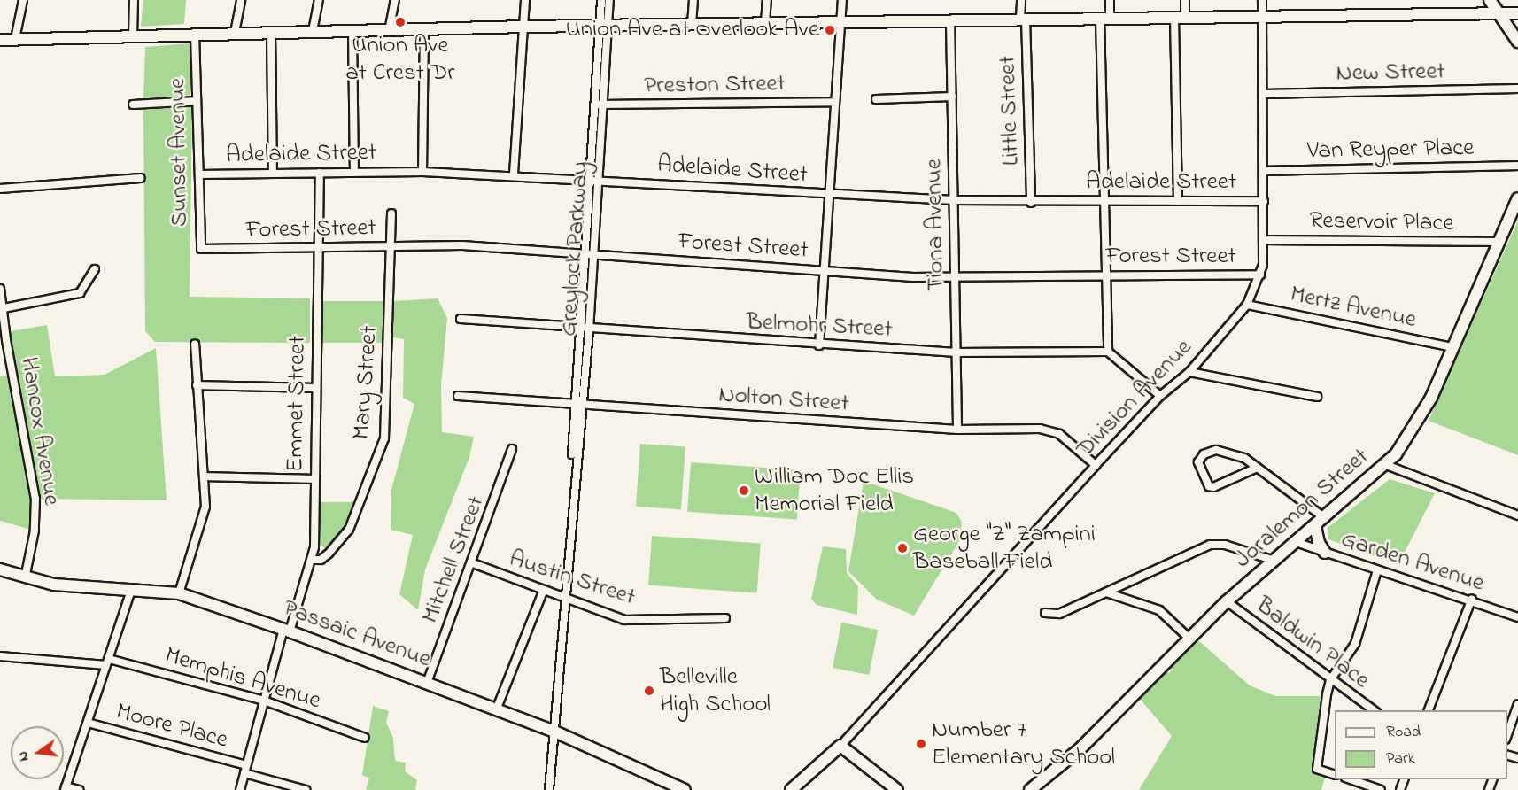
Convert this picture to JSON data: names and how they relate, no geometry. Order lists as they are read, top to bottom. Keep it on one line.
{"streets":{"street":["New Street","Preston Street","Little Street","Van Reyper Place","Sunset Avenue","Adelaide Street","Reservoir Place","Tiona Avenue","Forest Street","Greylock Parkway","Mertz Avenue","Belmohr Street","Mary Street","Division Avenue","Nolton Street","Emmet Street","Hancox Avenue","Joralemon Street","Mitchell Street","Garden Avenue","Austin Street","Passaic Avenue","Baldwin Place","Memphis Avenue","Moore Place"]},"crossings":[["New Street","Division Avenue"],["Preston Street","Greylock Parkway"],["Little Street","Adelaide Street"],["Van Reyper Place","Division Avenue"],["Sunset Avenue","Adelaide Street"],["Sunset Avenue","Forest Street"],["Adelaide Street","Tiona Avenue"],["Adelaide Street","Greylock Parkway"],["Adelaide Street","Division Avenue"],["Adelaide Street","Emmet Street"],["Reservoir Place","Division Avenue"],["Reservoir Place","Joralemon Street"],["Tiona Avenue","Forest Street"],["Tiona Avenue","Belmohr Street"],["Tiona Avenue","Nolton Street"],["Forest Street","Greylock Parkway"],["Forest Street","Mary Street"],["Forest Street","Division Avenue"],["Forest Street","Emmet Street"],["Greylock Parkway","Belmohr Street"],["Greylock Parkway","Nolton Street"],["Greylock Parkway","Austin Street"],["Greylock Parkway","Passaic Avenue"],["Mertz Avenue","Division Avenue"],["Mertz Avenue","Joralemon Street"],["Mary Street","Emmet Street"],["Division Avenue","Nolton Street"],["Emmet Street","Passaic Avenue"],["Emmet Street","Memphis Avenue"],["Emmet Street","Moore Place"],["Hancox Avenue","Passaic Avenue"],["Joralemon Street","Garden Avenue"],["Joralemon Street","Baldwin Place"],["Mitchell Street","Austin Street"],["Mitchell Street","Passaic Avenue"]],"places":["Union Ave at Crest Dr","Union Ave at Overlook Ave","William Doc Ellis Memorial Field","George \"Z\" Zampini Baseball Field","Belleville High School","Number 7 Elementary School"],"legend":["Road","Park"],"north":"left"}
